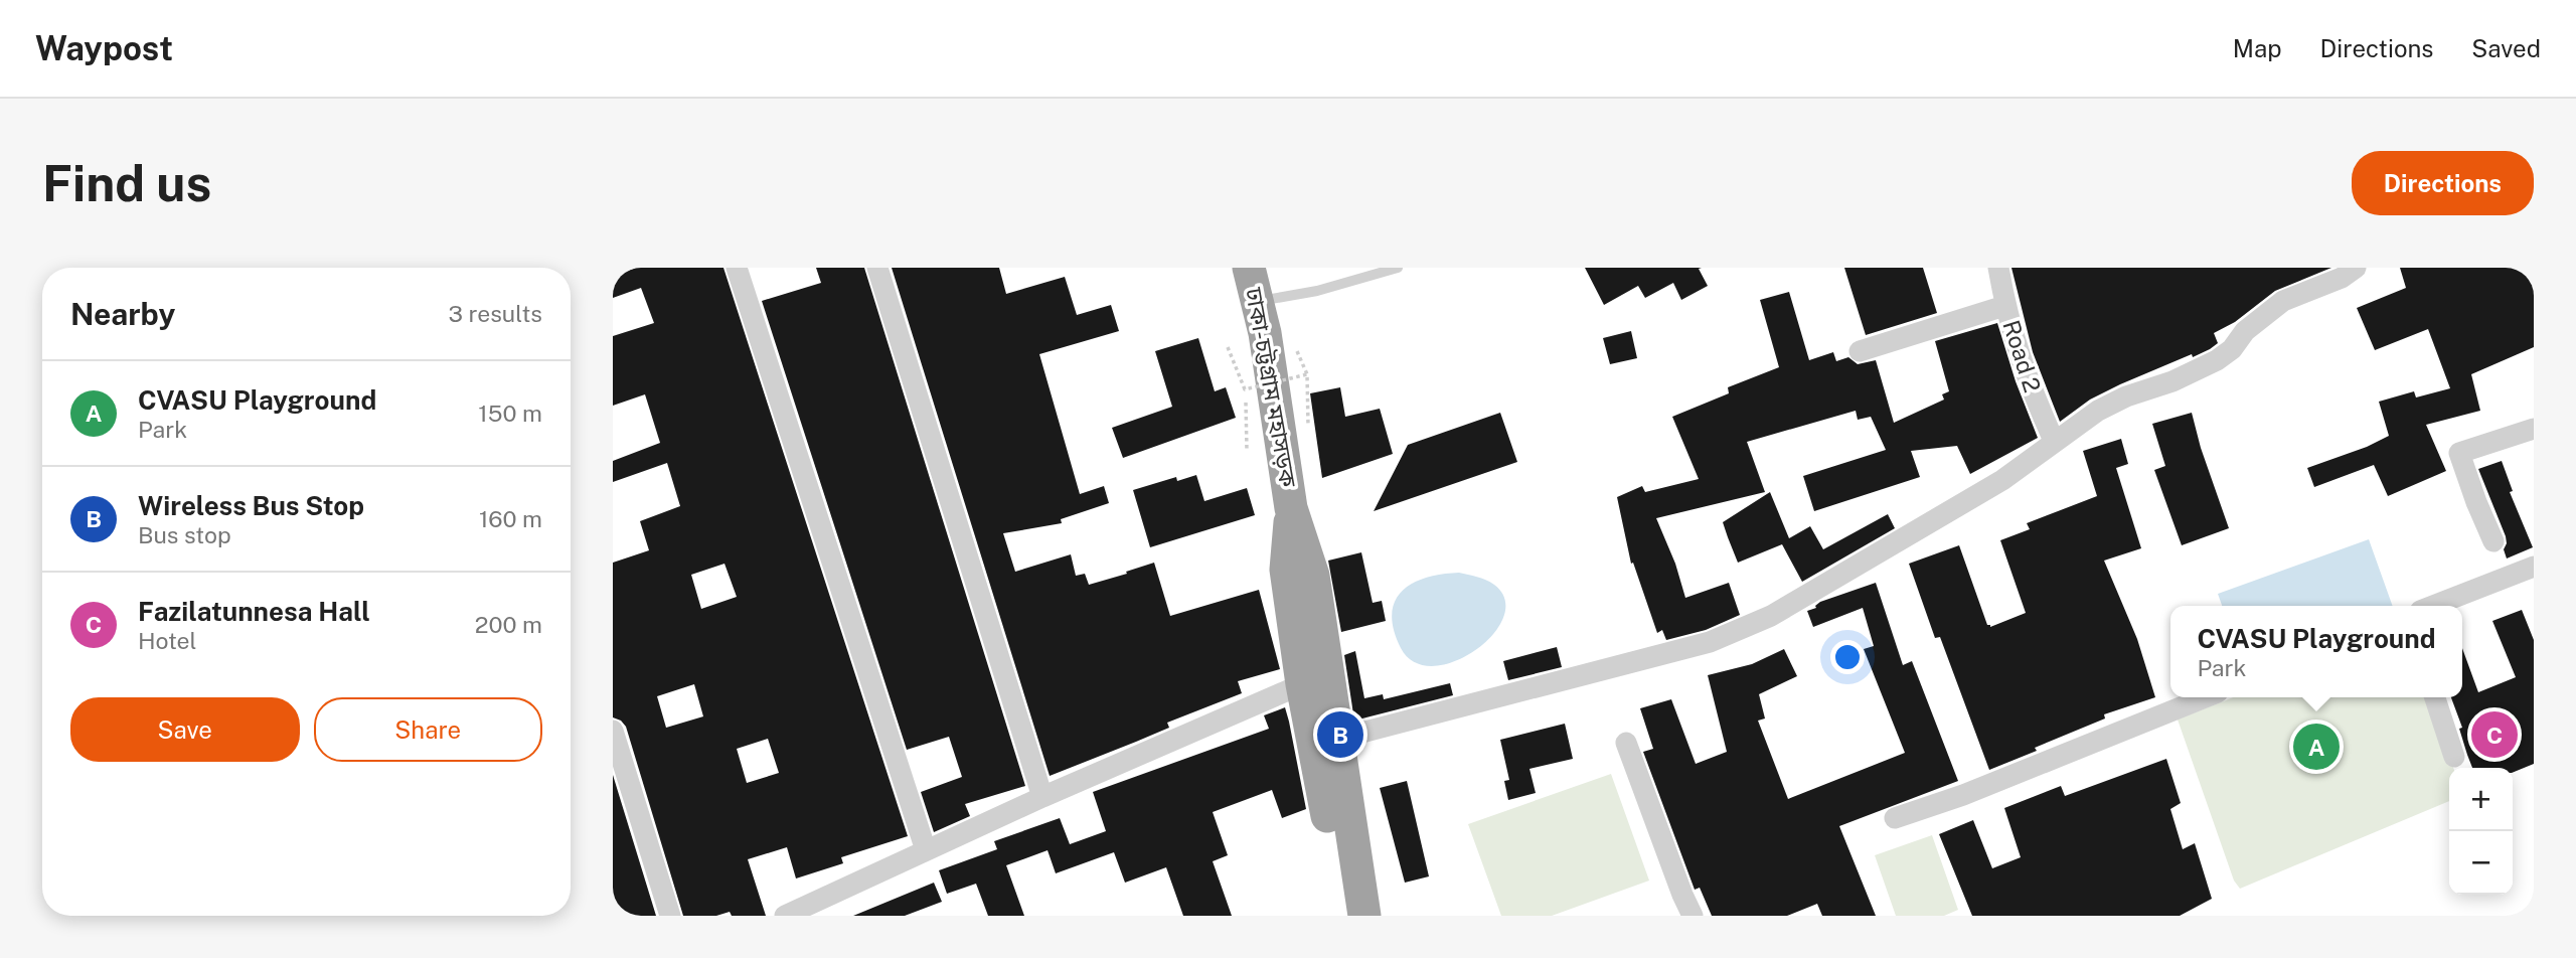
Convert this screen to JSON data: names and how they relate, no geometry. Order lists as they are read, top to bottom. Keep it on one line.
{"streets":{"highway":["ঢাকা-চট্টগ্রাম মহাসড়ক"],"street":["Road 2"]},"page":{"header":"Waypost","nav":["Map","Directions","Saved"],"buttons":["Directions",["Save","Share"]],"title":"Find us","heading":["Nearby","3 results"],"list":[{"mark":"A","name":"CVASU Playground","note":"Park","value":"150 m"},{"mark":"B","name":"Wireless Bus Stop","note":"Bus stop","value":"160 m"},{"mark":"C","name":"Fazilatunnesa Hall","note":"Hotel","value":"200 m"}],"popup":["CVASU Playground","Park"],"pins":["B","C","A"],"map_buttons":["+","−"]}}
